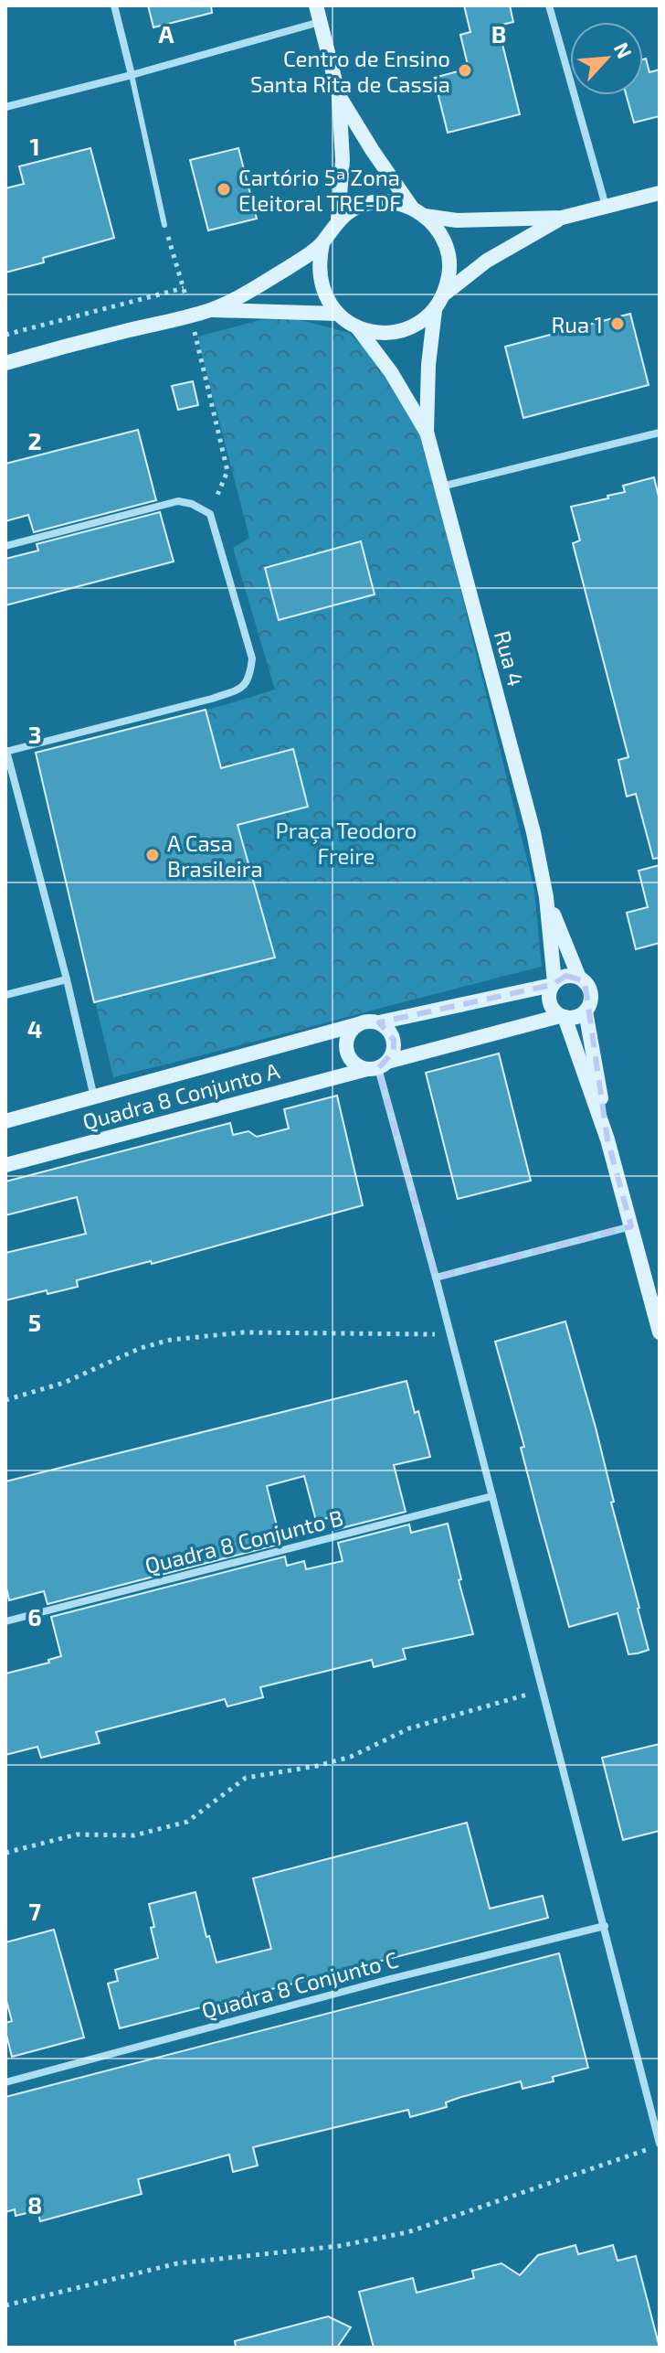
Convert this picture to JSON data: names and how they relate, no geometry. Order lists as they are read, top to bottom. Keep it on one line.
{"streets":{"street":["Rua 4","Quadra 8 Conjunto A","Quadra 8 Conjunto B","Quadra 8 Conjunto C"]},"parks":["Praça Teodoro Freire"],"places":["Centro de Ensino Santa Rita de Cassia","Cartório 5ª Zona Eleitoral TRE-DF","Rua 1","A Casa Brasileira"],"north":"top right","grid":{"columns":["A","B"],"rows":["1","2","3","4","5","6","7","8"]}}
